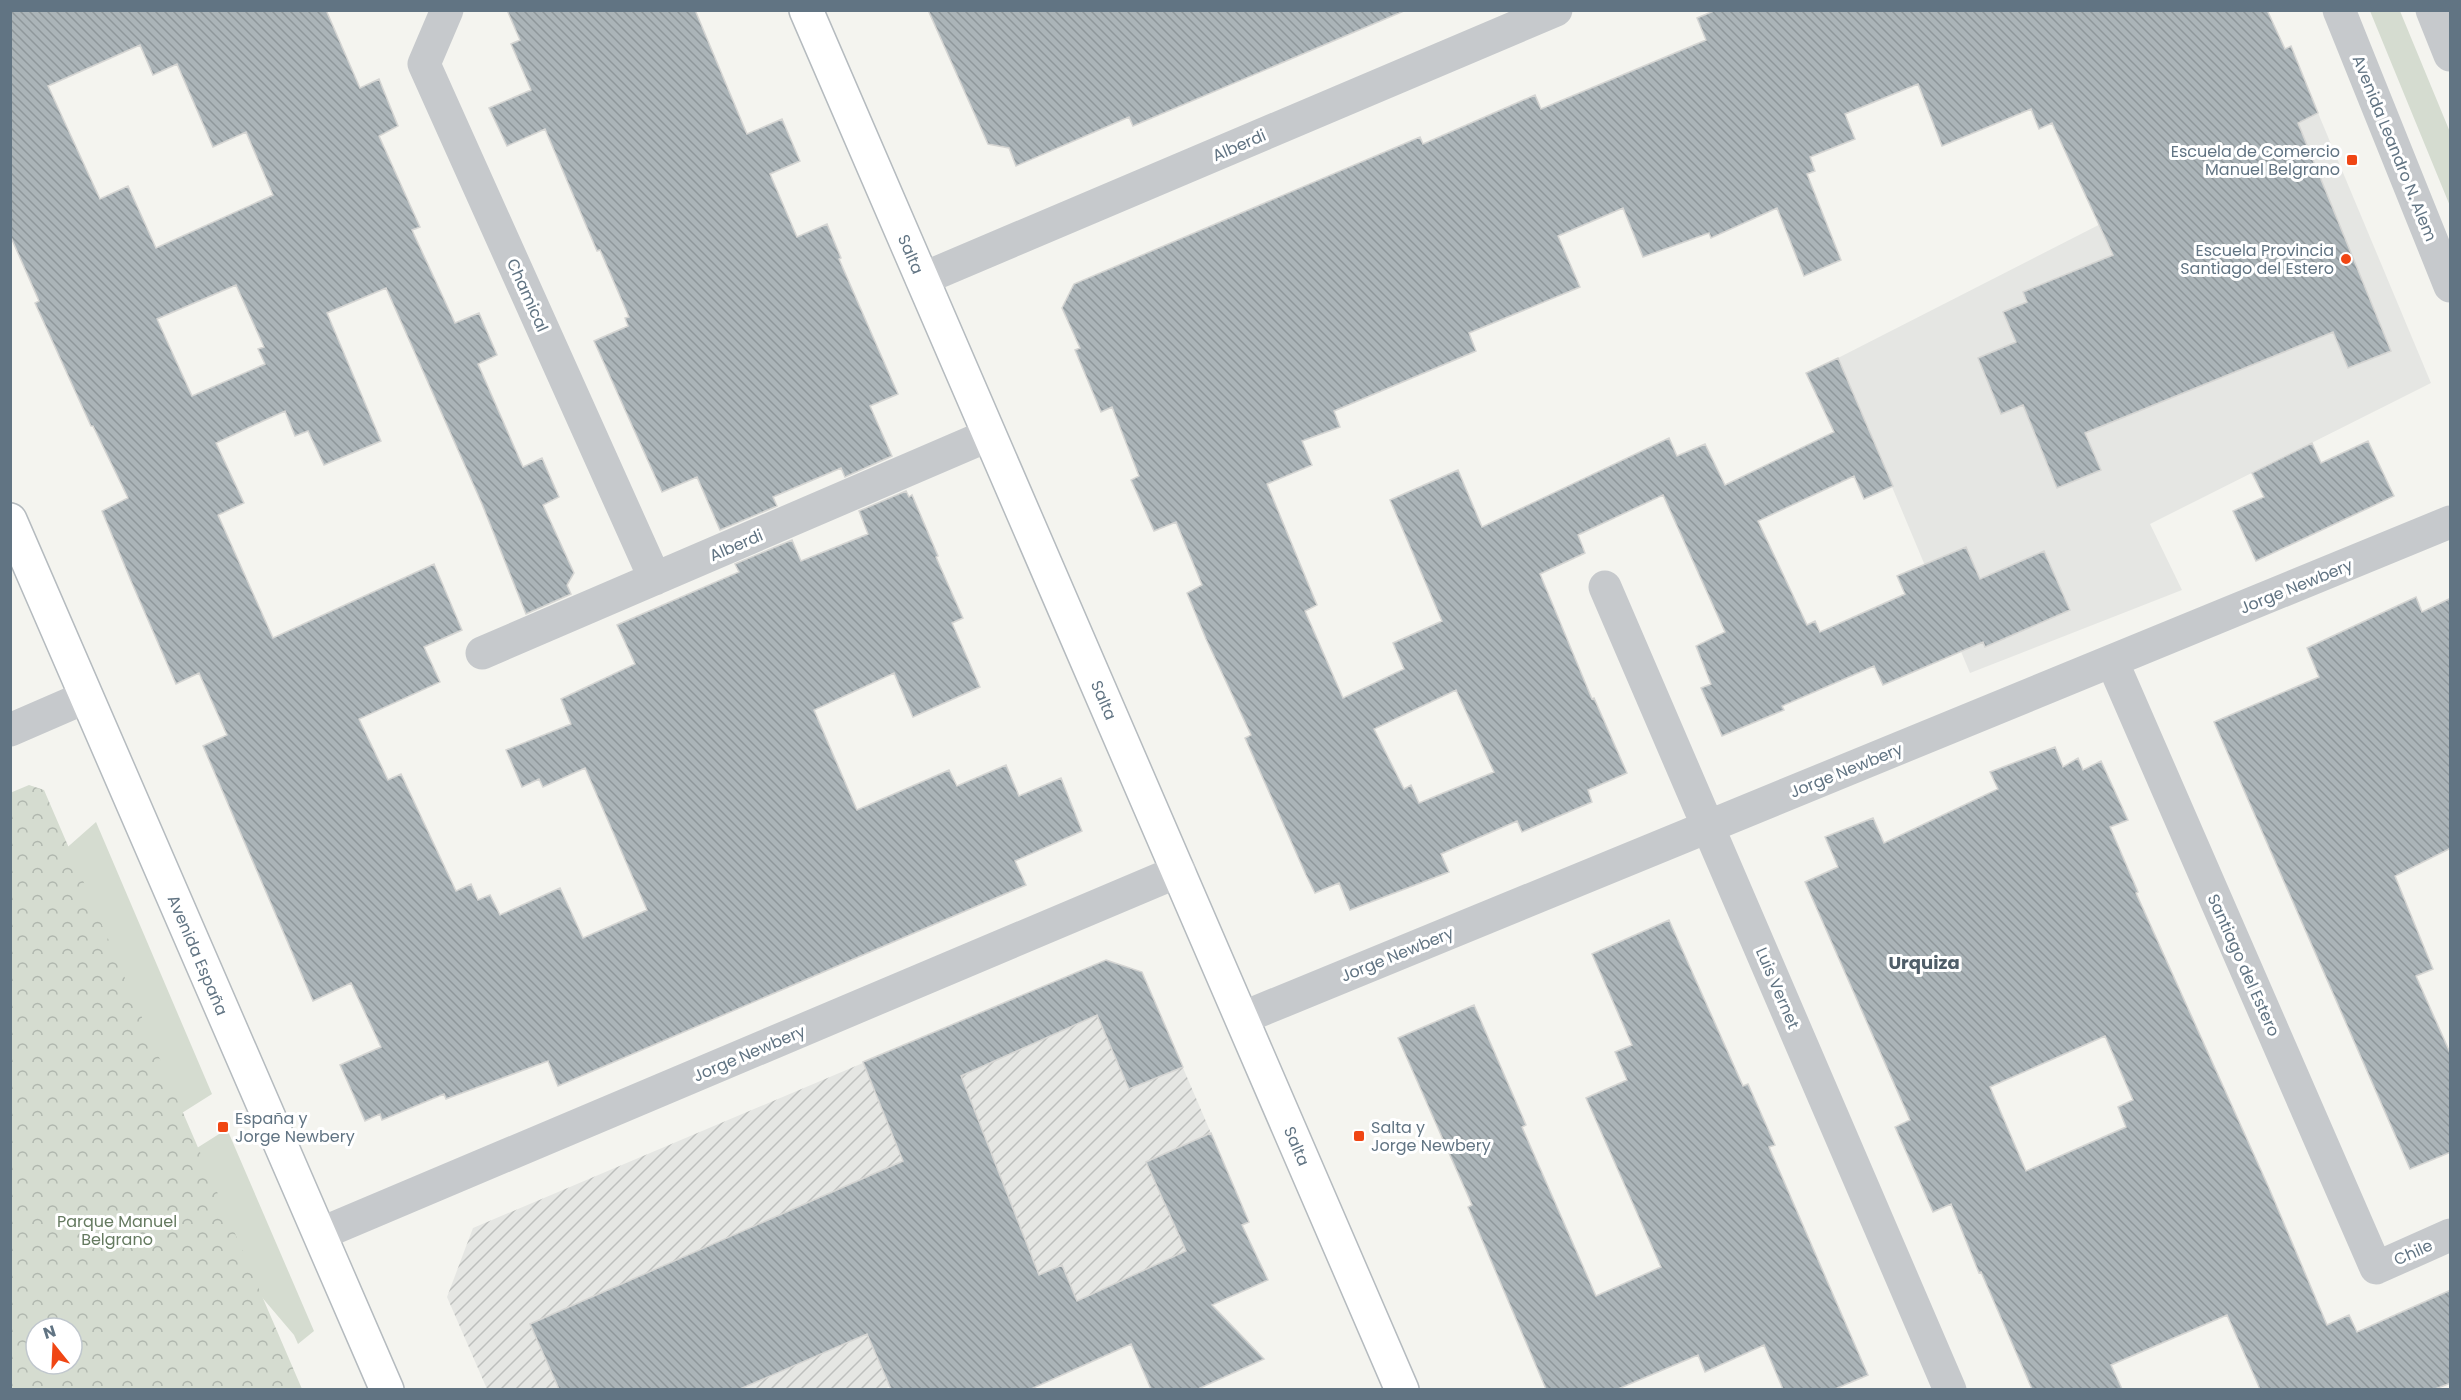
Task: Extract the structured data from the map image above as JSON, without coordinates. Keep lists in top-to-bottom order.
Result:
{
  "streets": {
    "main road": ["Salta", "Avenida España"],
    "street": [
      "Alberdi",
      "Avenida Leandro N. Alem",
      "Chamical",
      "Jorge Newbery",
      "Santiago del Estero",
      "Luis Vernet",
      "Chile"
    ]
  },
  "crossings": [
    ["Alberdi", "Salta"],
    ["Alberdi", "Chamical"],
    ["Salta", "Jorge Newbery"],
    ["Jorge Newbery", "Avenida España"],
    ["Jorge Newbery", "Santiago del Estero"],
    ["Jorge Newbery", "Luis Vernet"],
    ["Santiago del Estero", "Chile"]
  ],
  "districts": ["Urquiza"],
  "parks": ["Parque Manuel Belgrano"],
  "places": {
    "transit": ["Escuela de Comercio Manuel Belgrano", "España y Jorge Newbery", "Salta y Jorge Newbery"],
    "other": ["Escuela Provincia Santiago del Estero"]
  },
  "north": "top"
}
